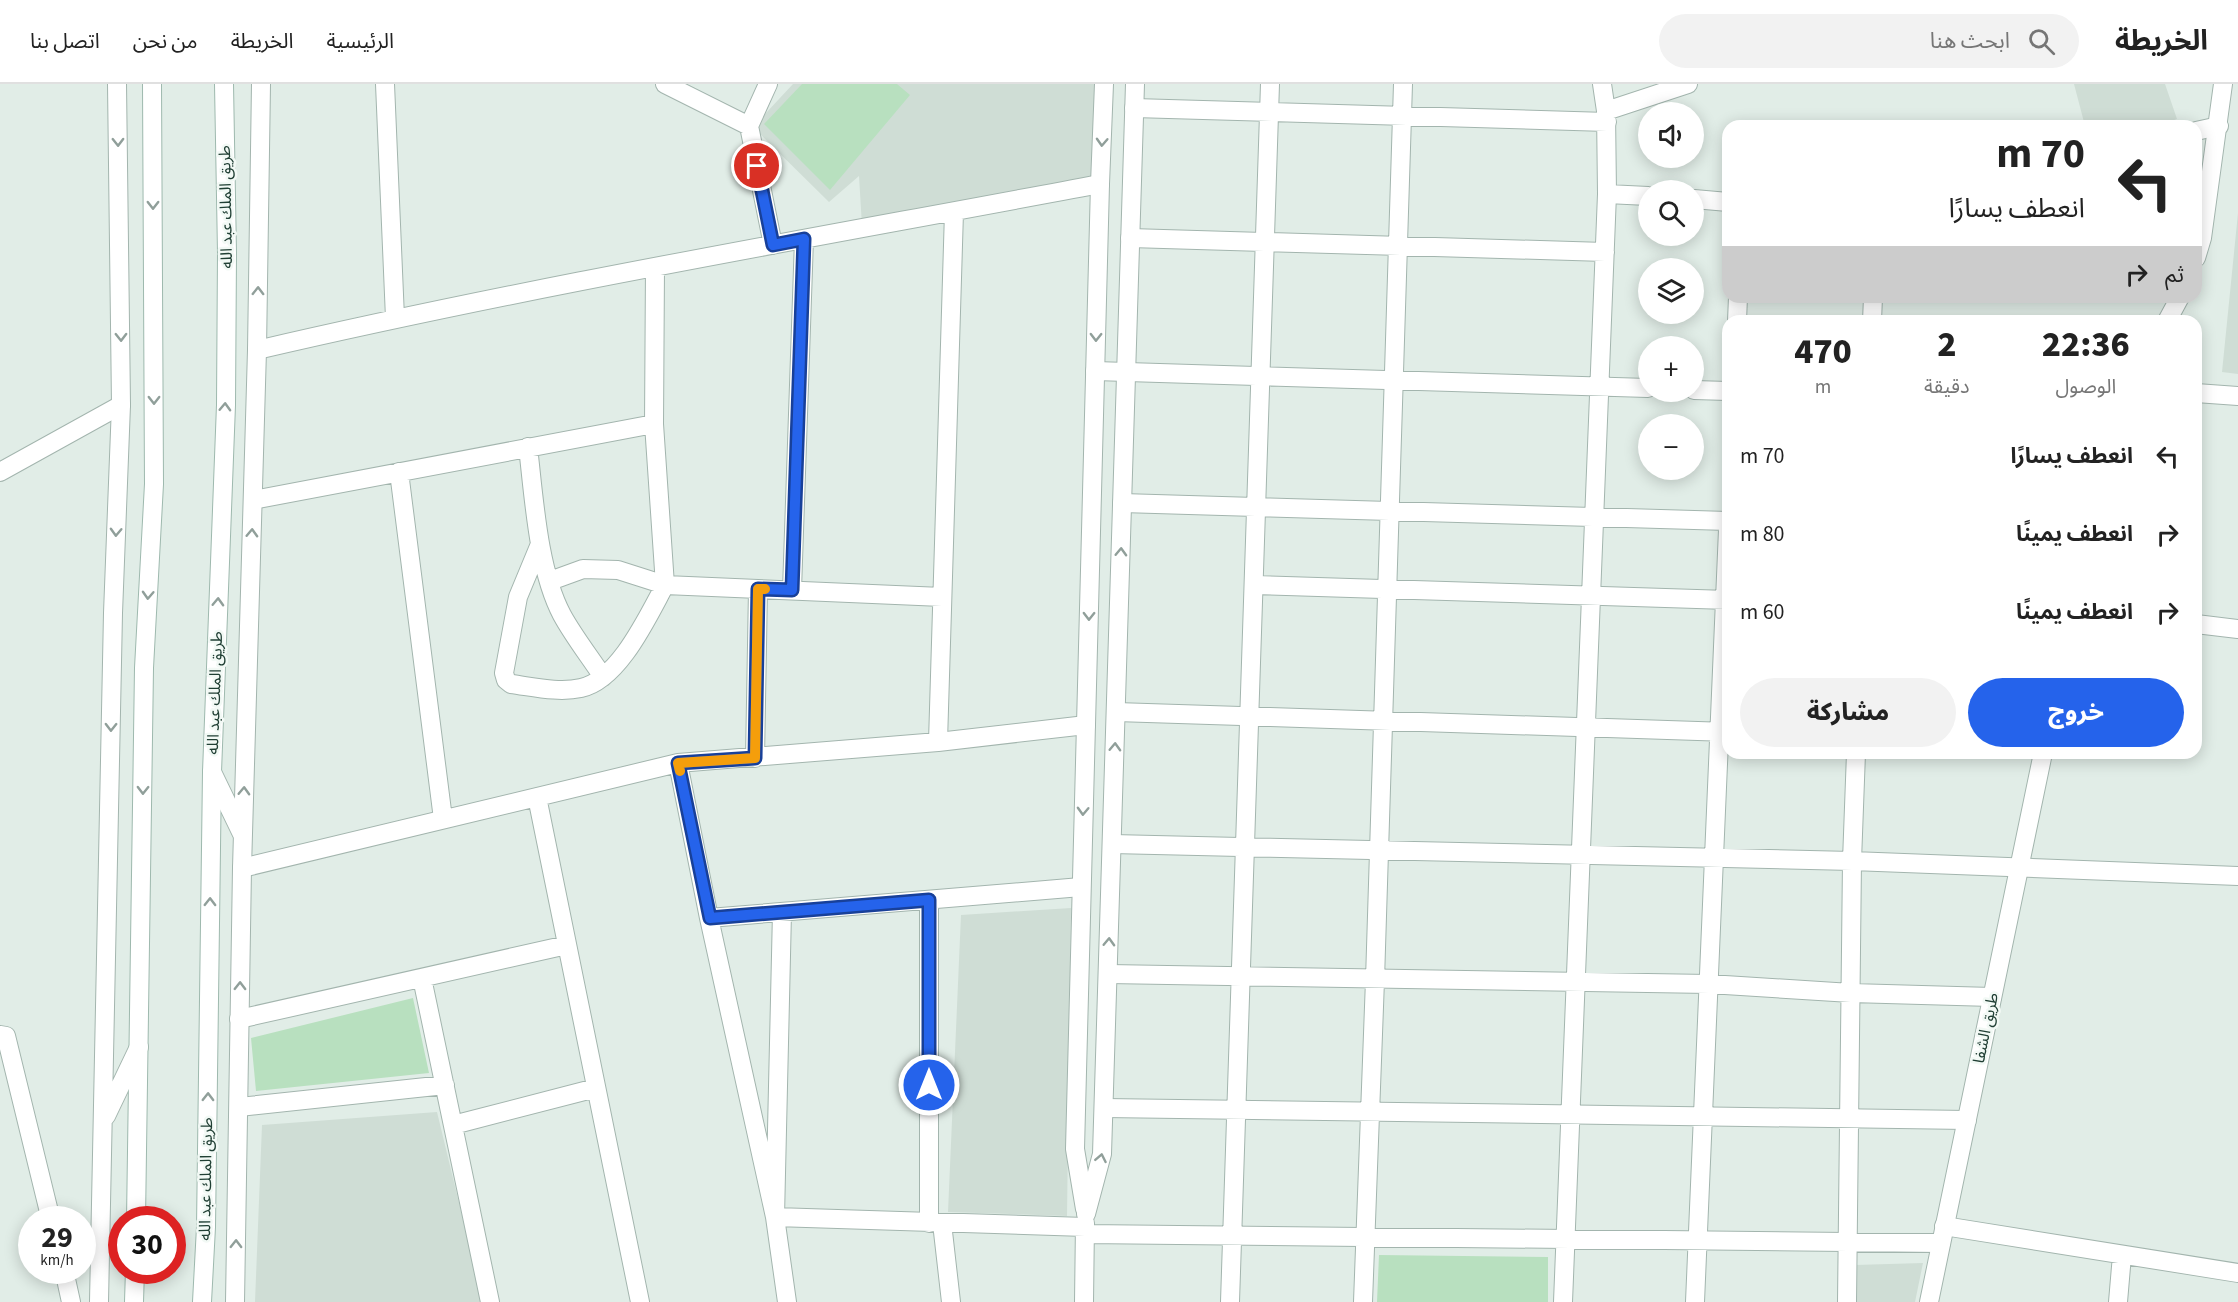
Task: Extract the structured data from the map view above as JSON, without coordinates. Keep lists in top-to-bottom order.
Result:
{
  "streets": {
    "street": ["طريق الملك عبد الله", "طريق الشفا"]
  },
  "page": {
    "header": "الخريطة",
    "search": "ابحث هنا",
    "nav": [
      "الرئيسية",
      "الخريطة",
      "من نحن",
      "اتصل بنا"
    ],
    "map_buttons": ["+", "−"],
    "turn": ["70 m", "انعطف يسارًا"],
    "then": "ثم",
    "eta": [
      "22:36",
      "الوصول",
      "2",
      "دقيقة",
      "470",
      "m"
    ],
    "list": [
      {
        "name": "انعطف يسارًا",
        "value": "70 m"
      },
      {
        "name": "انعطف يمينًا",
        "value": "80 m"
      },
      {
        "name": "انعطف يمينًا",
        "value": "60 m"
      }
    ],
    "buttons": ["خروج", "مشاركة"],
    "speed": "29 km/h",
    "limit": "30"
  }
}
